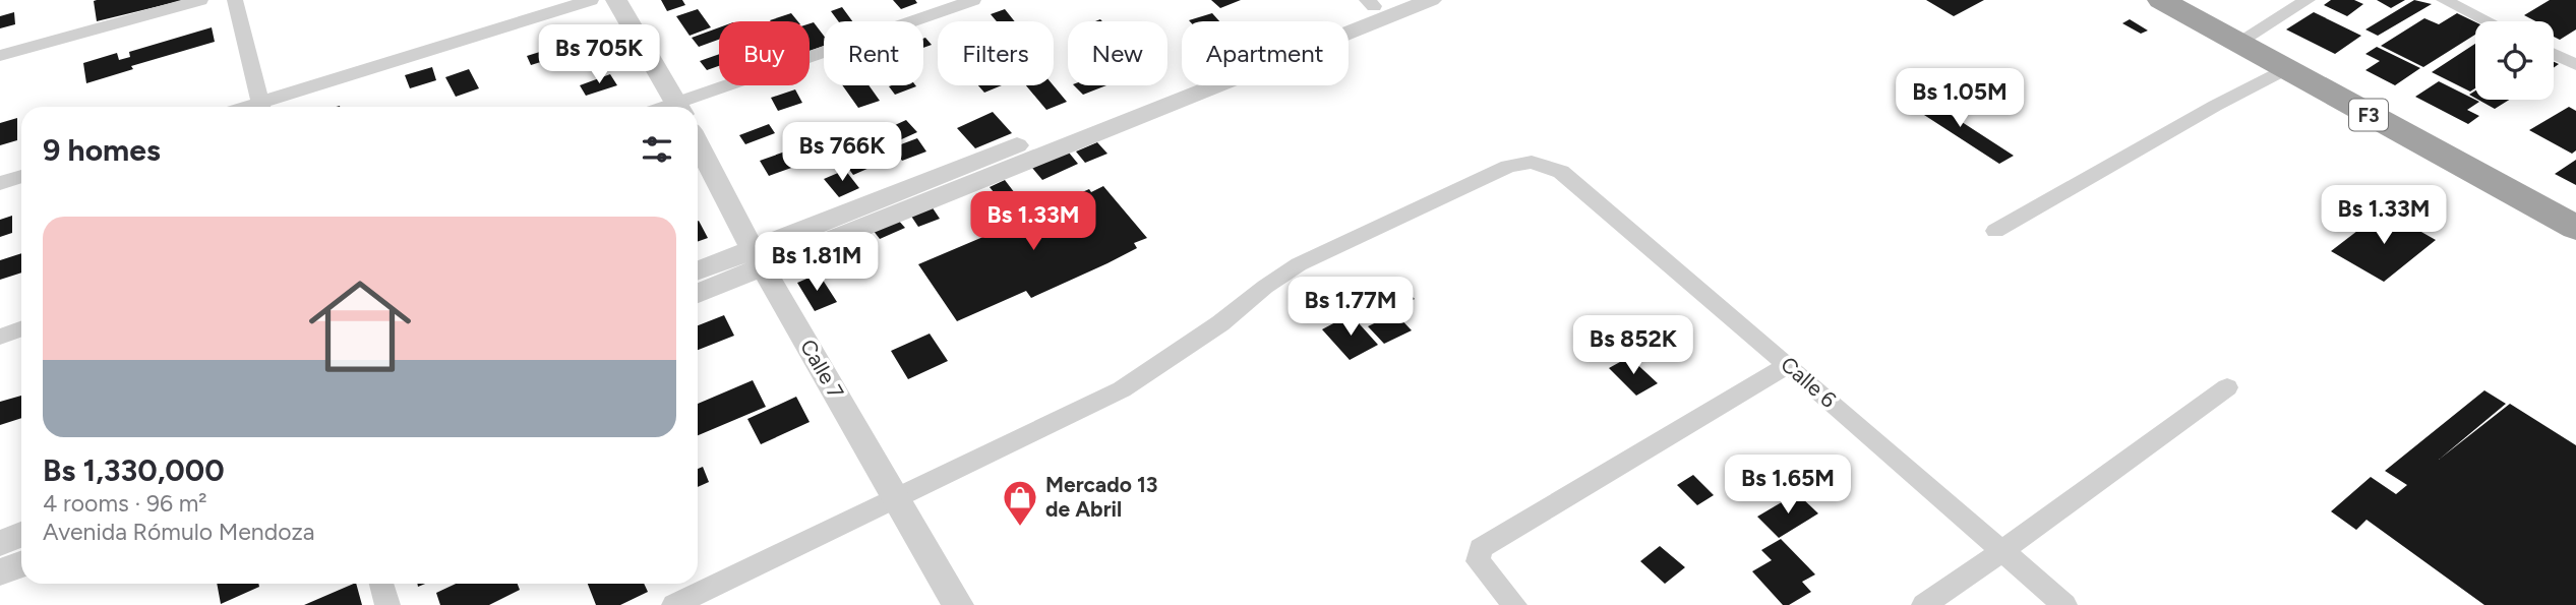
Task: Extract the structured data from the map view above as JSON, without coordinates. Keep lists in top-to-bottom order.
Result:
{
  "streets": {
    "highway": ["F3"],
    "street": ["Calle 7", "Calle 6"]
  },
  "crossings": [
    ["Calle 7", "Calle 6"]
  ],
  "places": {
    "shop": ["Mercado 13 de Abril"]
  },
  "page": {
    "chip": [
      "Buy",
      "Rent",
      "Filters",
      "New",
      "Apartment"
    ],
    "price": [
      "Bs 705K",
      "Bs 1.05M",
      "Bs 766K",
      "Bs 1.33M",
      "Bs 1.33M",
      "Bs 1.81M",
      "Bs 1.77M",
      "Bs 852K",
      "Bs 1.65M"
    ],
    "heading": "9 homes",
    "list": [
      {
        "name": "Bs 1,330,000",
        "note": "4 rooms · 96 m² · Avenida Rómulo Mendoza"
      }
    ]
  }
}
